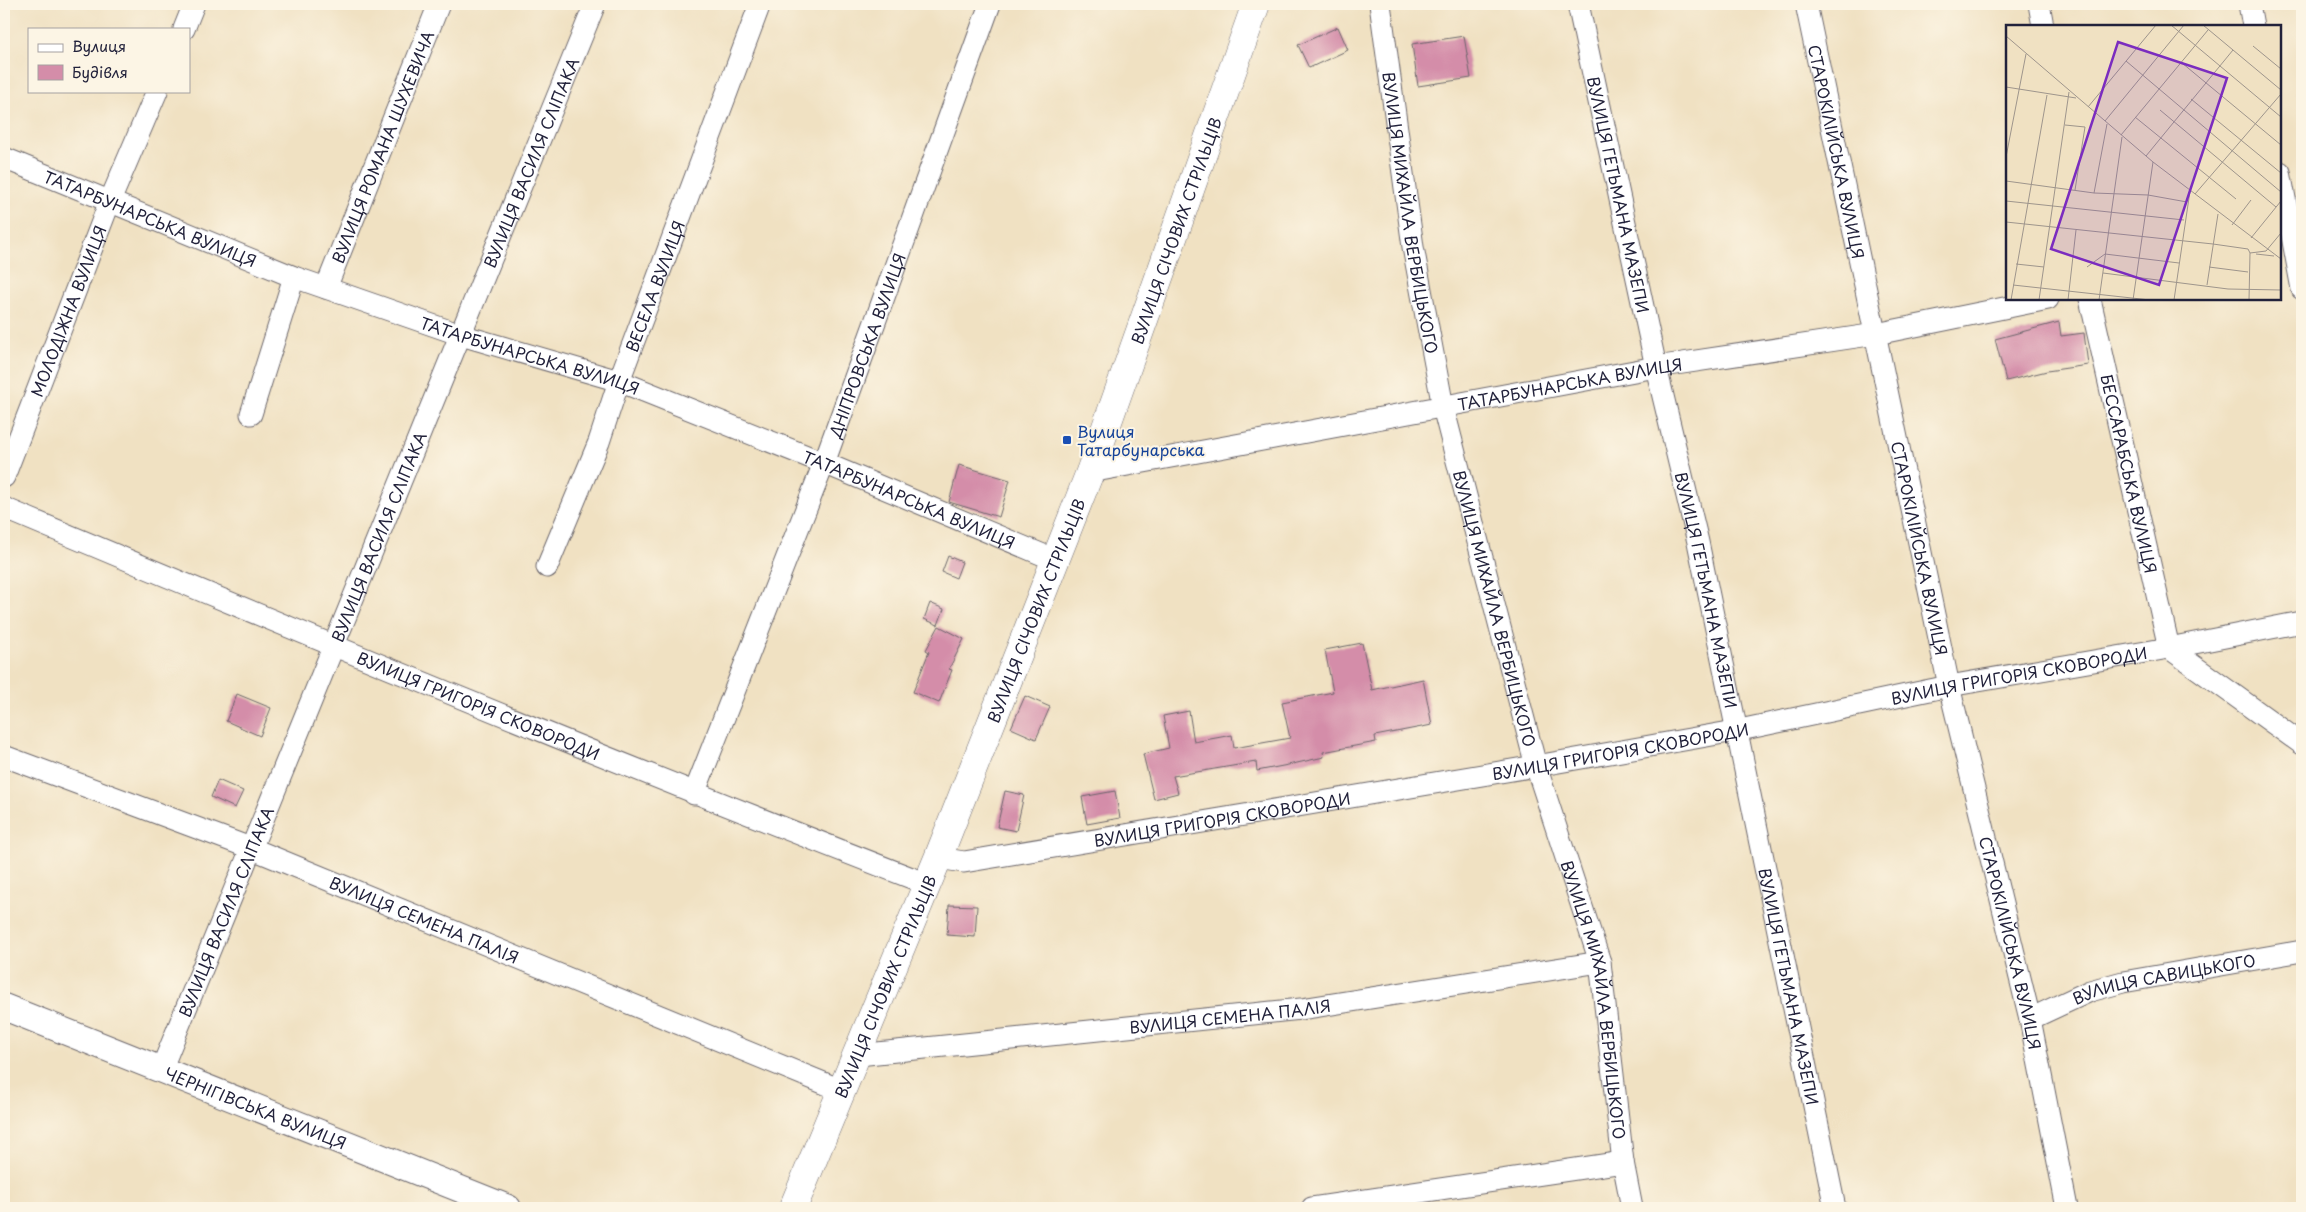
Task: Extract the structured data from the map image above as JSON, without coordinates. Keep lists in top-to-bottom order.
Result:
{
  "streets": {
    "main road": ["ВУЛИЦЯ СІЧОВИХ СТРІЛЬЦІВ"],
    "street": [
      "ВУЛИЦЯ РОМАНА ШУХЕВИЧА",
      "СТАРОКІЛІЙСЬКА ВУЛИЦЯ",
      "ВУЛИЦЯ ВАСИЛЯ СЛІПАКА",
      "ВУЛИЦЯ ГЕТЬМАНА МАЗЕПИ",
      "ВУЛИЦЯ МИХАЙЛА ВЕРБИЦЬКОГО",
      "ТАТАРБУНАРСЬКА ВУЛИЦЯ",
      "ВЕСЕЛА ВУЛИЦЯ",
      "МОЛОДІЖНА ВУЛИЦЯ",
      "ДНІПРОВСЬКА ВУЛИЦЯ",
      "БЕССАРАБСЬКА ВУЛИЦЯ",
      "ВУЛИЦЯ ГРИГОРІЯ СКОВОРОДИ",
      "ВУЛИЦЯ СЕМЕНА ПАЛІЯ",
      "ВУЛИЦЯ САВИЦЬКОГО",
      "ЧЕРНІГІВСЬКА ВУЛИЦЯ"
    ]
  },
  "crossings": [
    ["ВУЛИЦЯ РОМАНА ШУХЕВИЧА", "ТАТАРБУНАРСЬКА ВУЛИЦЯ"],
    ["СТАРОКІЛІЙСЬКА ВУЛИЦЯ", "ТАТАРБУНАРСЬКА ВУЛИЦЯ"],
    ["СТАРОКІЛІЙСЬКА ВУЛИЦЯ", "ВУЛИЦЯ ГРИГОРІЯ СКОВОРОДИ"],
    ["СТАРОКІЛІЙСЬКА ВУЛИЦЯ", "ВУЛИЦЯ САВИЦЬКОГО"],
    ["ВУЛИЦЯ ВАСИЛЯ СЛІПАКА", "ТАТАРБУНАРСЬКА ВУЛИЦЯ"],
    ["ВУЛИЦЯ ВАСИЛЯ СЛІПАКА", "ВУЛИЦЯ ГРИГОРІЯ СКОВОРОДИ"],
    ["ВУЛИЦЯ ВАСИЛЯ СЛІПАКА", "ВУЛИЦЯ СЕМЕНА ПАЛІЯ"],
    ["ВУЛИЦЯ ВАСИЛЯ СЛІПАКА", "ЧЕРНІГІВСЬКА ВУЛИЦЯ"],
    ["ВУЛИЦЯ ГЕТЬМАНА МАЗЕПИ", "ТАТАРБУНАРСЬКА ВУЛИЦЯ"],
    ["ВУЛИЦЯ ГЕТЬМАНА МАЗЕПИ", "ВУЛИЦЯ ГРИГОРІЯ СКОВОРОДИ"],
    ["ВУЛИЦЯ МИХАЙЛА ВЕРБИЦЬКОГО", "ТАТАРБУНАРСЬКА ВУЛИЦЯ"],
    ["ВУЛИЦЯ МИХАЙЛА ВЕРБИЦЬКОГО", "ВУЛИЦЯ ГРИГОРІЯ СКОВОРОДИ"],
    ["ВУЛИЦЯ МИХАЙЛА ВЕРБИЦЬКОГО", "ВУЛИЦЯ СЕМЕНА ПАЛІЯ"],
    ["ТАТАРБУНАРСЬКА ВУЛИЦЯ", "ВУЛИЦЯ СІЧОВИХ СТРІЛЬЦІВ"],
    ["ТАТАРБУНАРСЬКА ВУЛИЦЯ", "ВЕСЕЛА ВУЛИЦЯ"],
    ["ТАТАРБУНАРСЬКА ВУЛИЦЯ", "МОЛОДІЖНА ВУЛИЦЯ"],
    ["ТАТАРБУНАРСЬКА ВУЛИЦЯ", "ДНІПРОВСЬКА ВУЛИЦЯ"],
    ["ВУЛИЦЯ СІЧОВИХ СТРІЛЬЦІВ", "ВУЛИЦЯ ГРИГОРІЯ СКОВОРОДИ"],
    ["ВУЛИЦЯ СІЧОВИХ СТРІЛЬЦІВ", "ВУЛИЦЯ СЕМЕНА ПАЛІЯ"],
    ["ДНІПРОВСЬКА ВУЛИЦЯ", "ВУЛИЦЯ ГРИГОРІЯ СКОВОРОДИ"],
    ["БЕССАРАБСЬКА ВУЛИЦЯ", "ВУЛИЦЯ ГРИГОРІЯ СКОВОРОДИ"]
  ],
  "places": {
    "transit": ["Вулиця Татарбунарська"]
  },
  "legend": ["Вулиця", "Будівля"]
}
